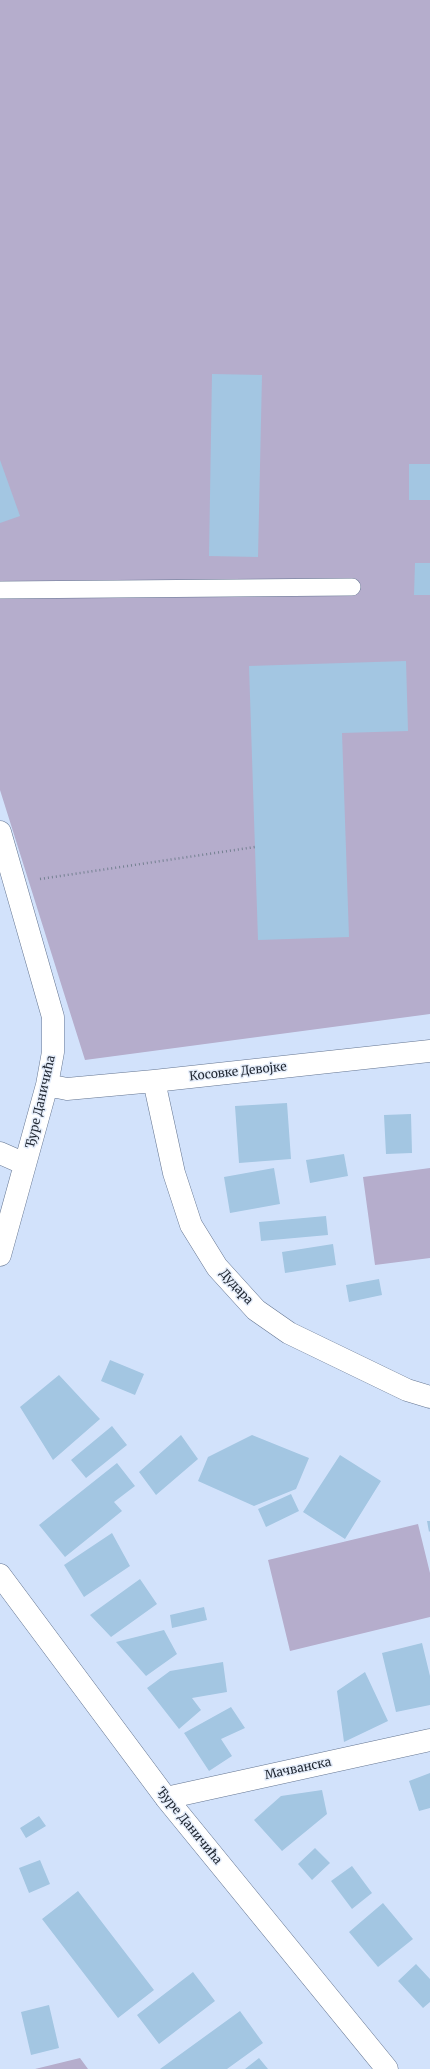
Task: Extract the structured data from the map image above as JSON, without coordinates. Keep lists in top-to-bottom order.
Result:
{
  "streets": {
    "street": [
      "Косовке Девојке",
      "Ђуре Даничића",
      "Дудара",
      "Мачванска"
    ]
  },
  "crossings": [
    ["Косовке Девојке", "Ђуре Даничића"],
    ["Косовке Девојке", "Дудара"],
    ["Ђуре Даничића", "Мачванска"]
  ]
}
